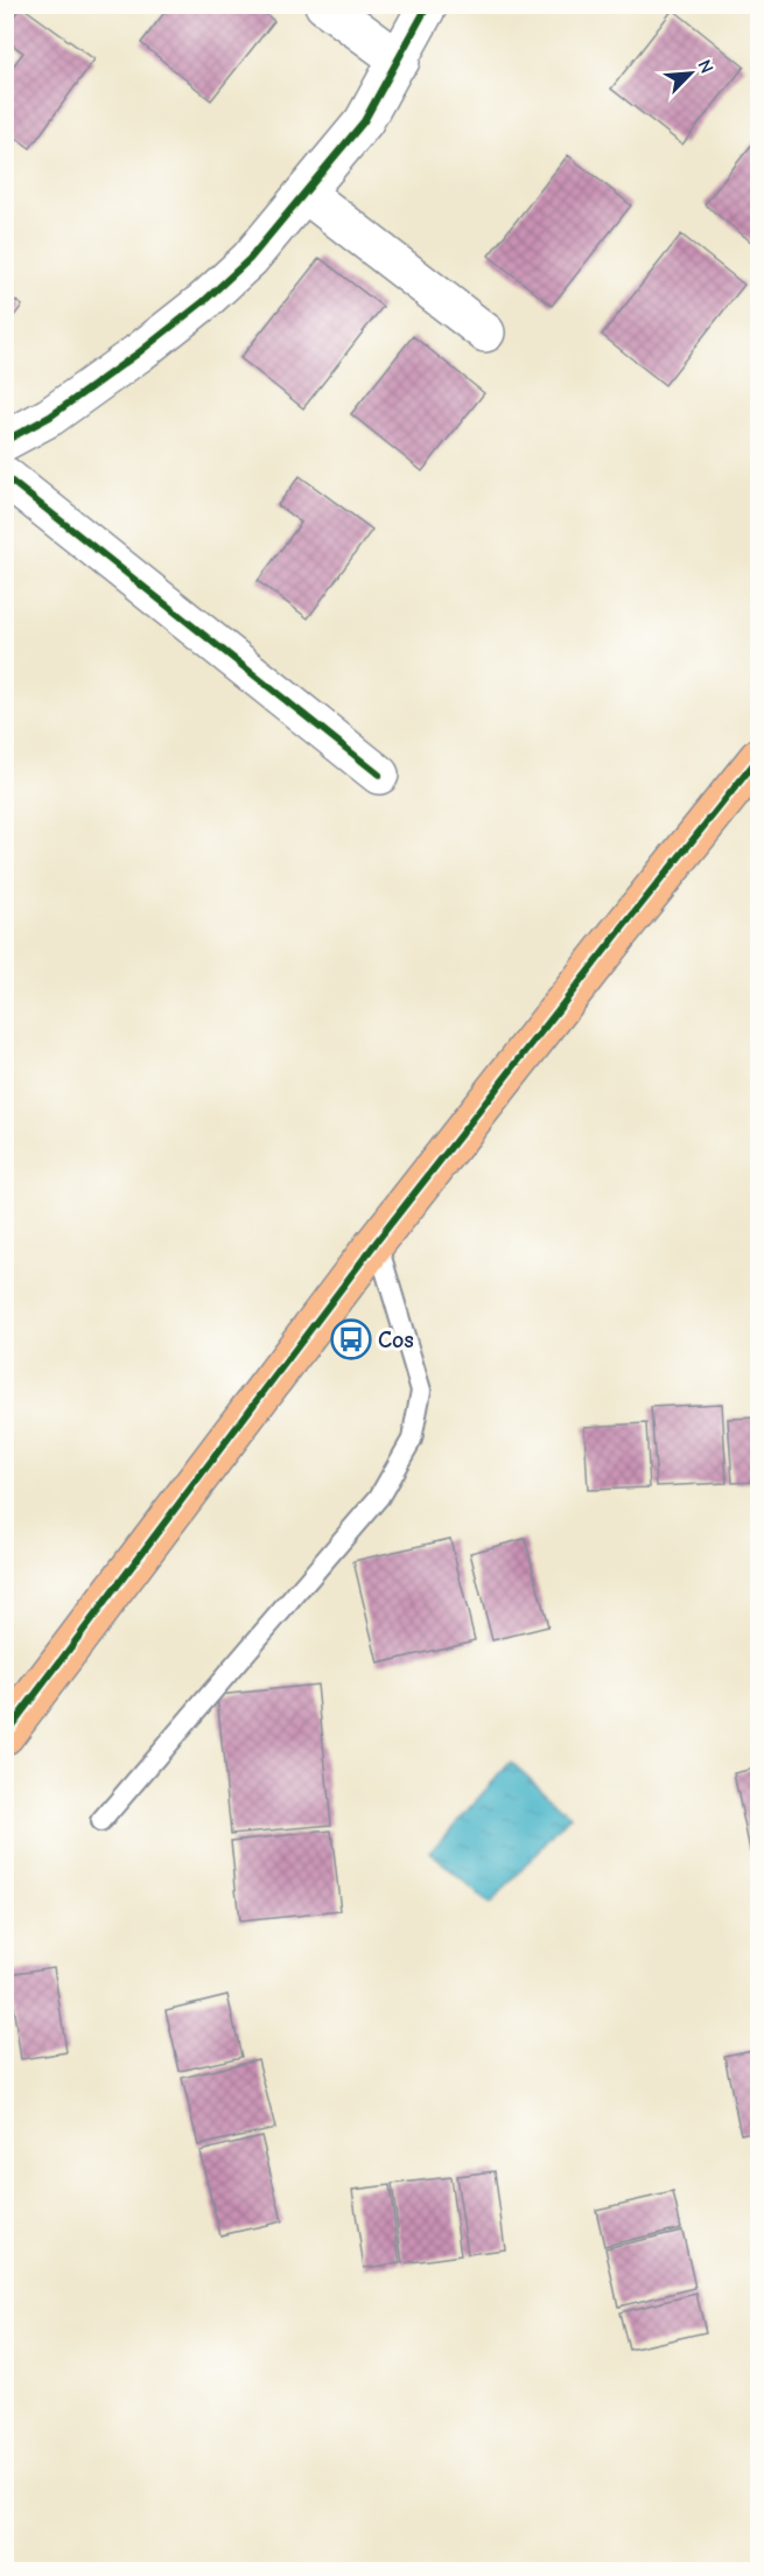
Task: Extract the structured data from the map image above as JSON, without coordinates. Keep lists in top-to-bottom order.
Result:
{
  "places": {
    "bus stop": ["Cos"]
  },
  "north": "top right"
}
